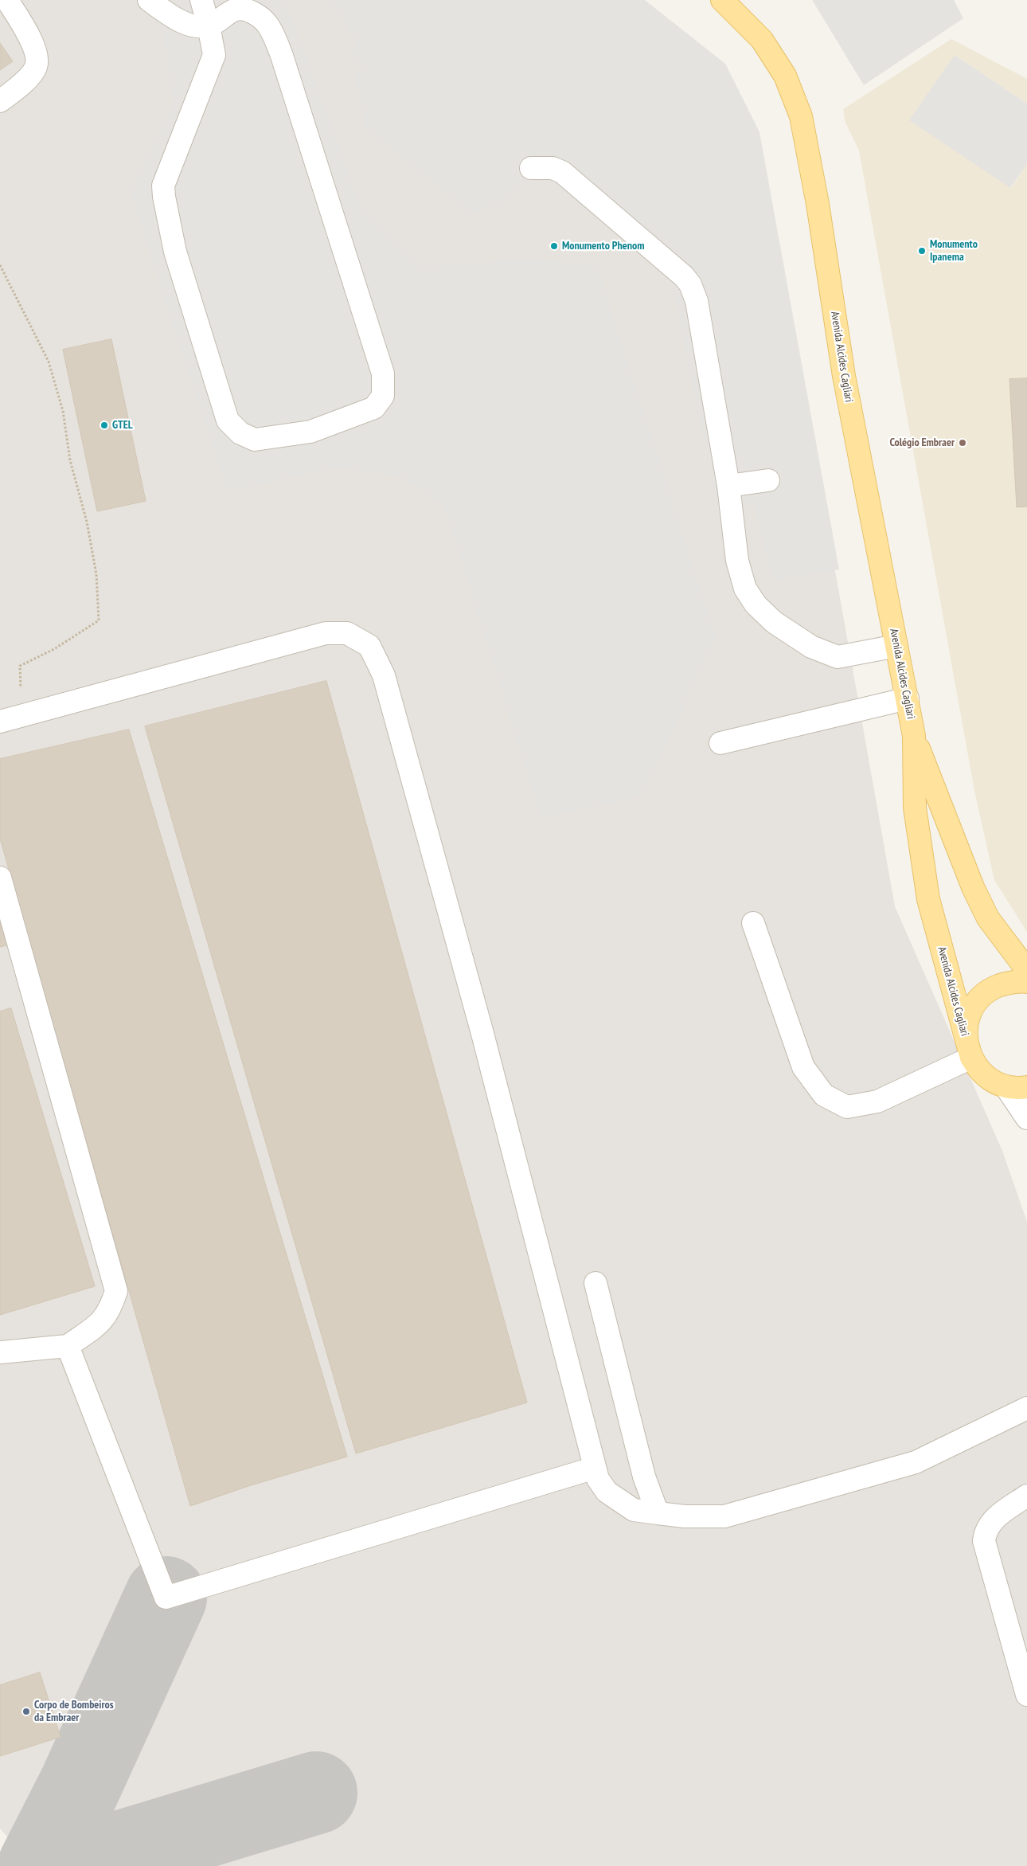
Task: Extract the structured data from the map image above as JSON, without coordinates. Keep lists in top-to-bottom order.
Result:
{
  "streets": {
    "main road": ["Avenida Alcides Cagliari"]
  },
  "places": [
    "Monumento Phenom",
    "Monumento Ipanema",
    "GTEL",
    "Colégio Embraer",
    "Corpo de Bombeiros da Embraer"
  ]
}
